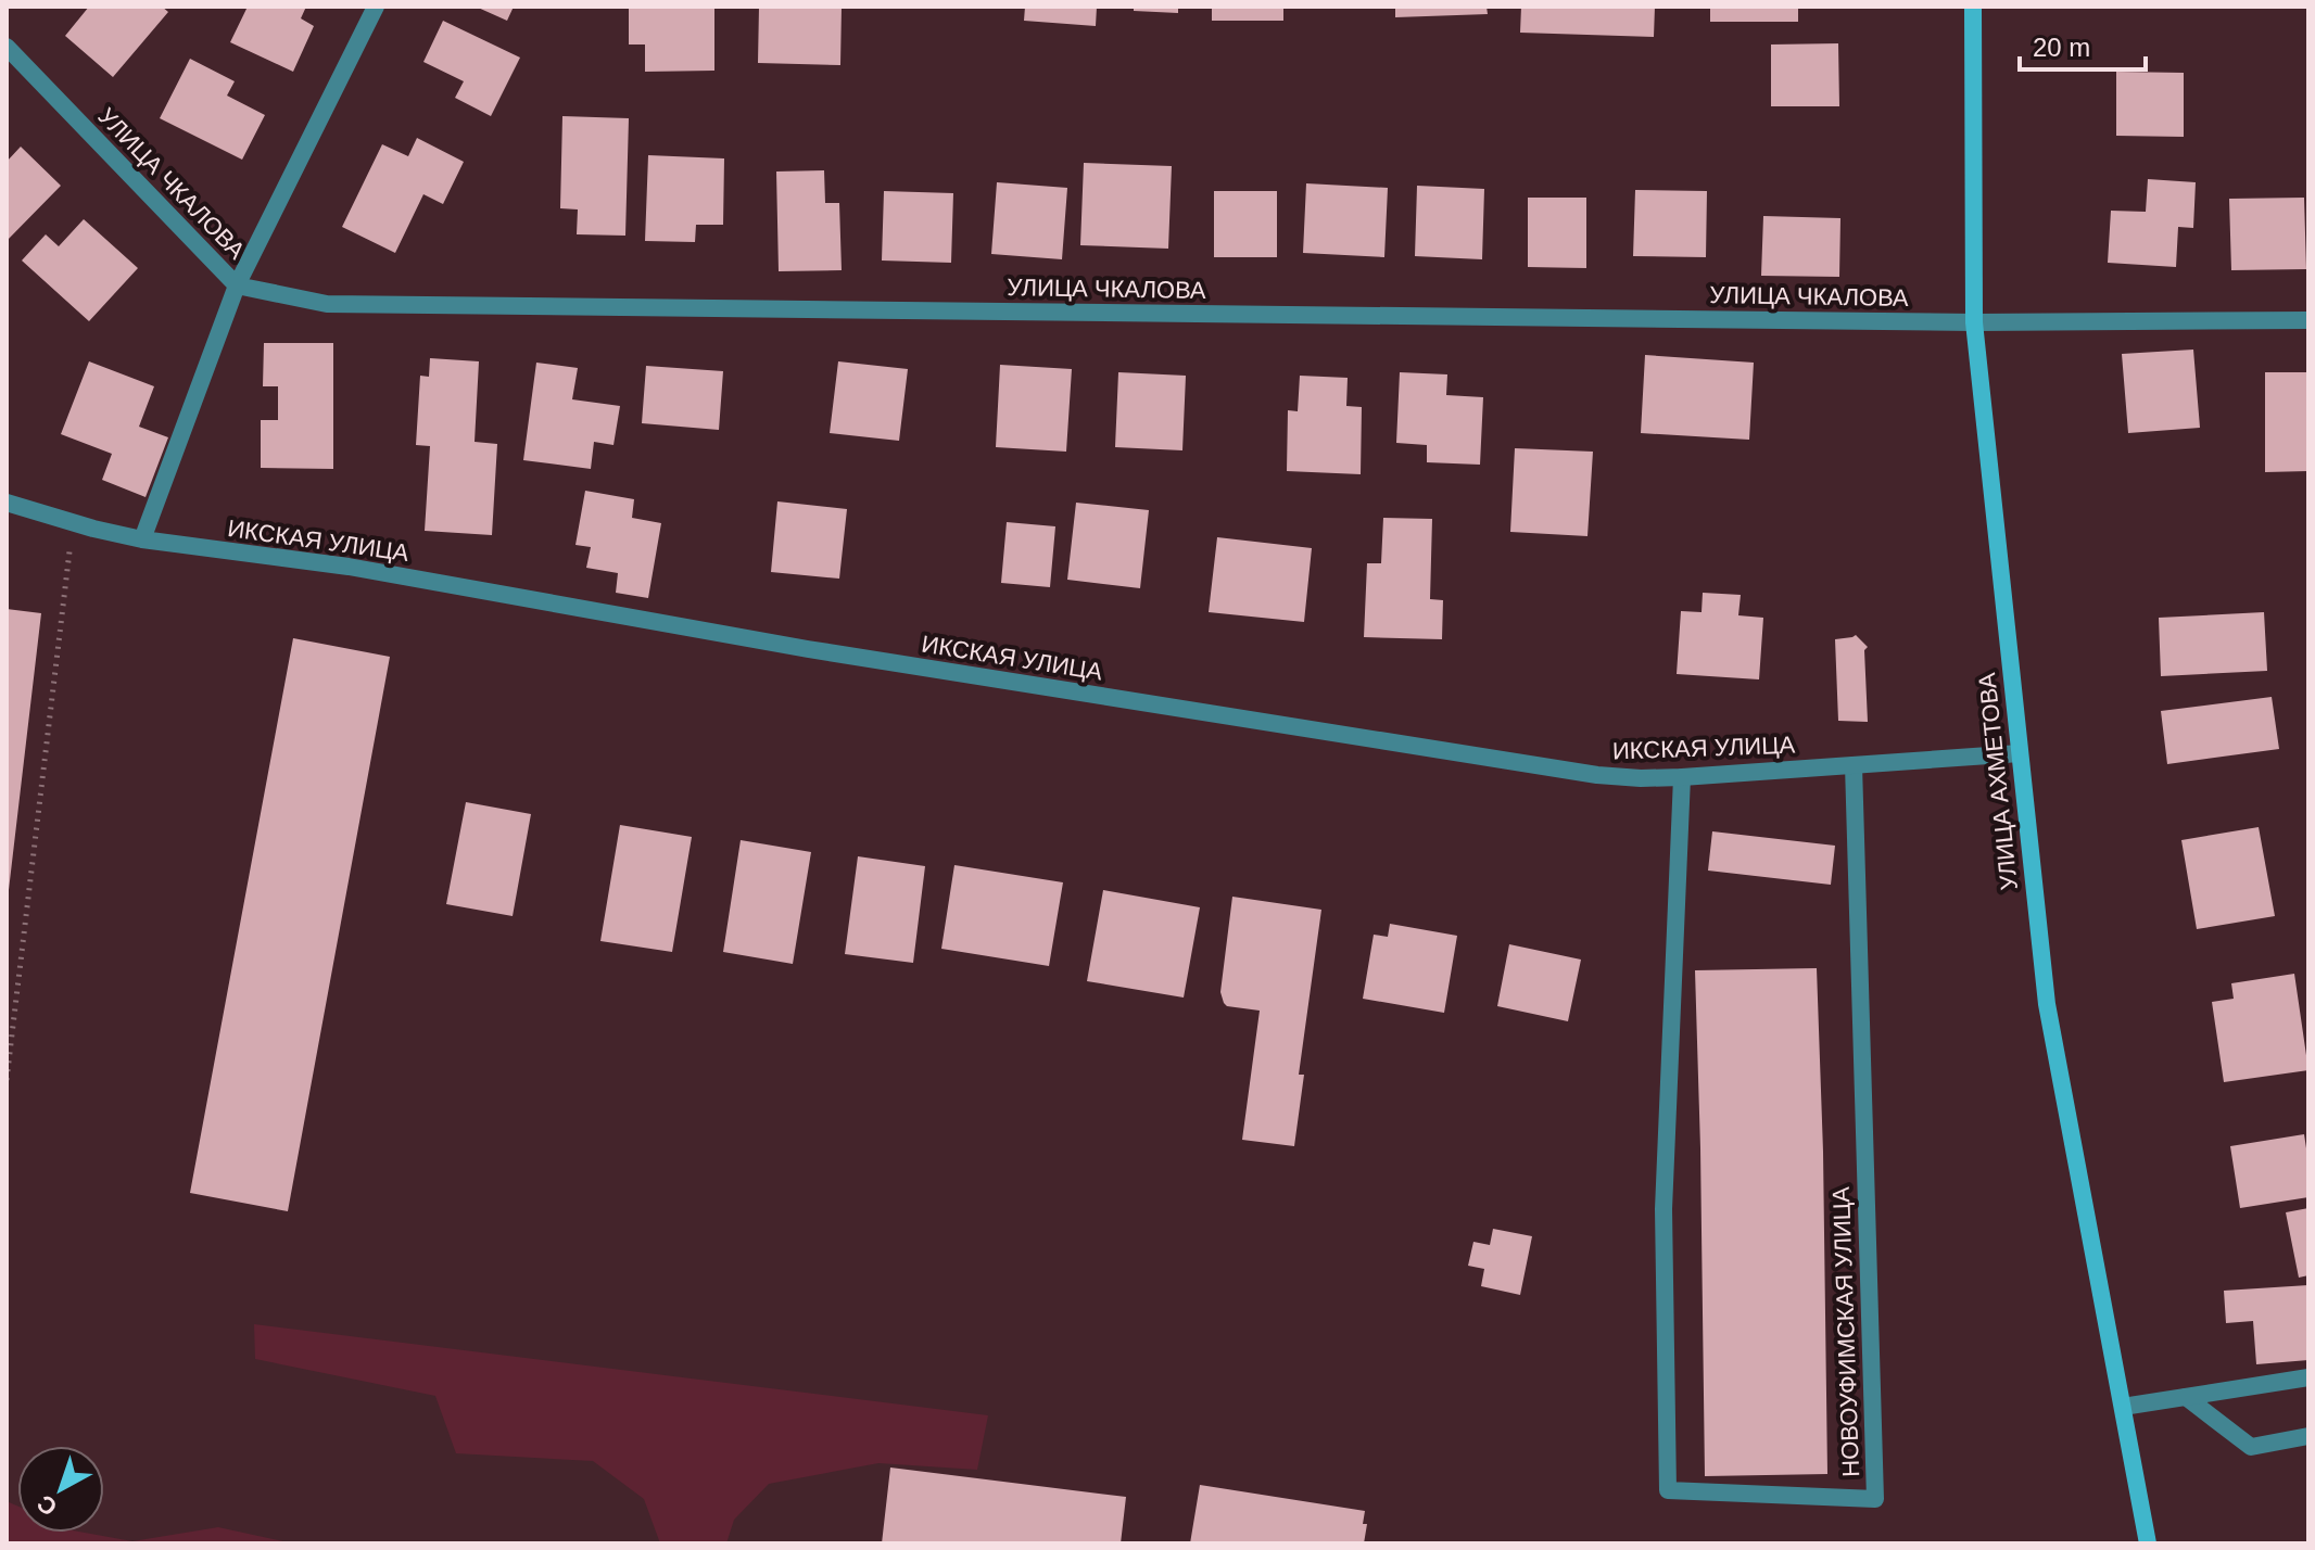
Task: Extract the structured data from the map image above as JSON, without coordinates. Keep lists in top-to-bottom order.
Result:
{
  "streets": {
    "main road": ["УЛИЦА АХМЕТОВА"],
    "street": ["УЛИЦА ЧКАЛОВА", "ИКСКАЯ УЛИЦА", "НОВОУФИМСКАЯ УЛИЦА"]
  },
  "crossings": [
    ["УЛИЦА ЧКАЛОВА", "УЛИЦА АХМЕТОВА"],
    ["ИКСКАЯ УЛИЦА", "УЛИЦА АХМЕТОВА"],
    ["ИКСКАЯ УЛИЦА", "НОВОУФИМСКАЯ УЛИЦА"]
  ],
  "scale_bar": "20 m",
  "north": "bottom left"
}
